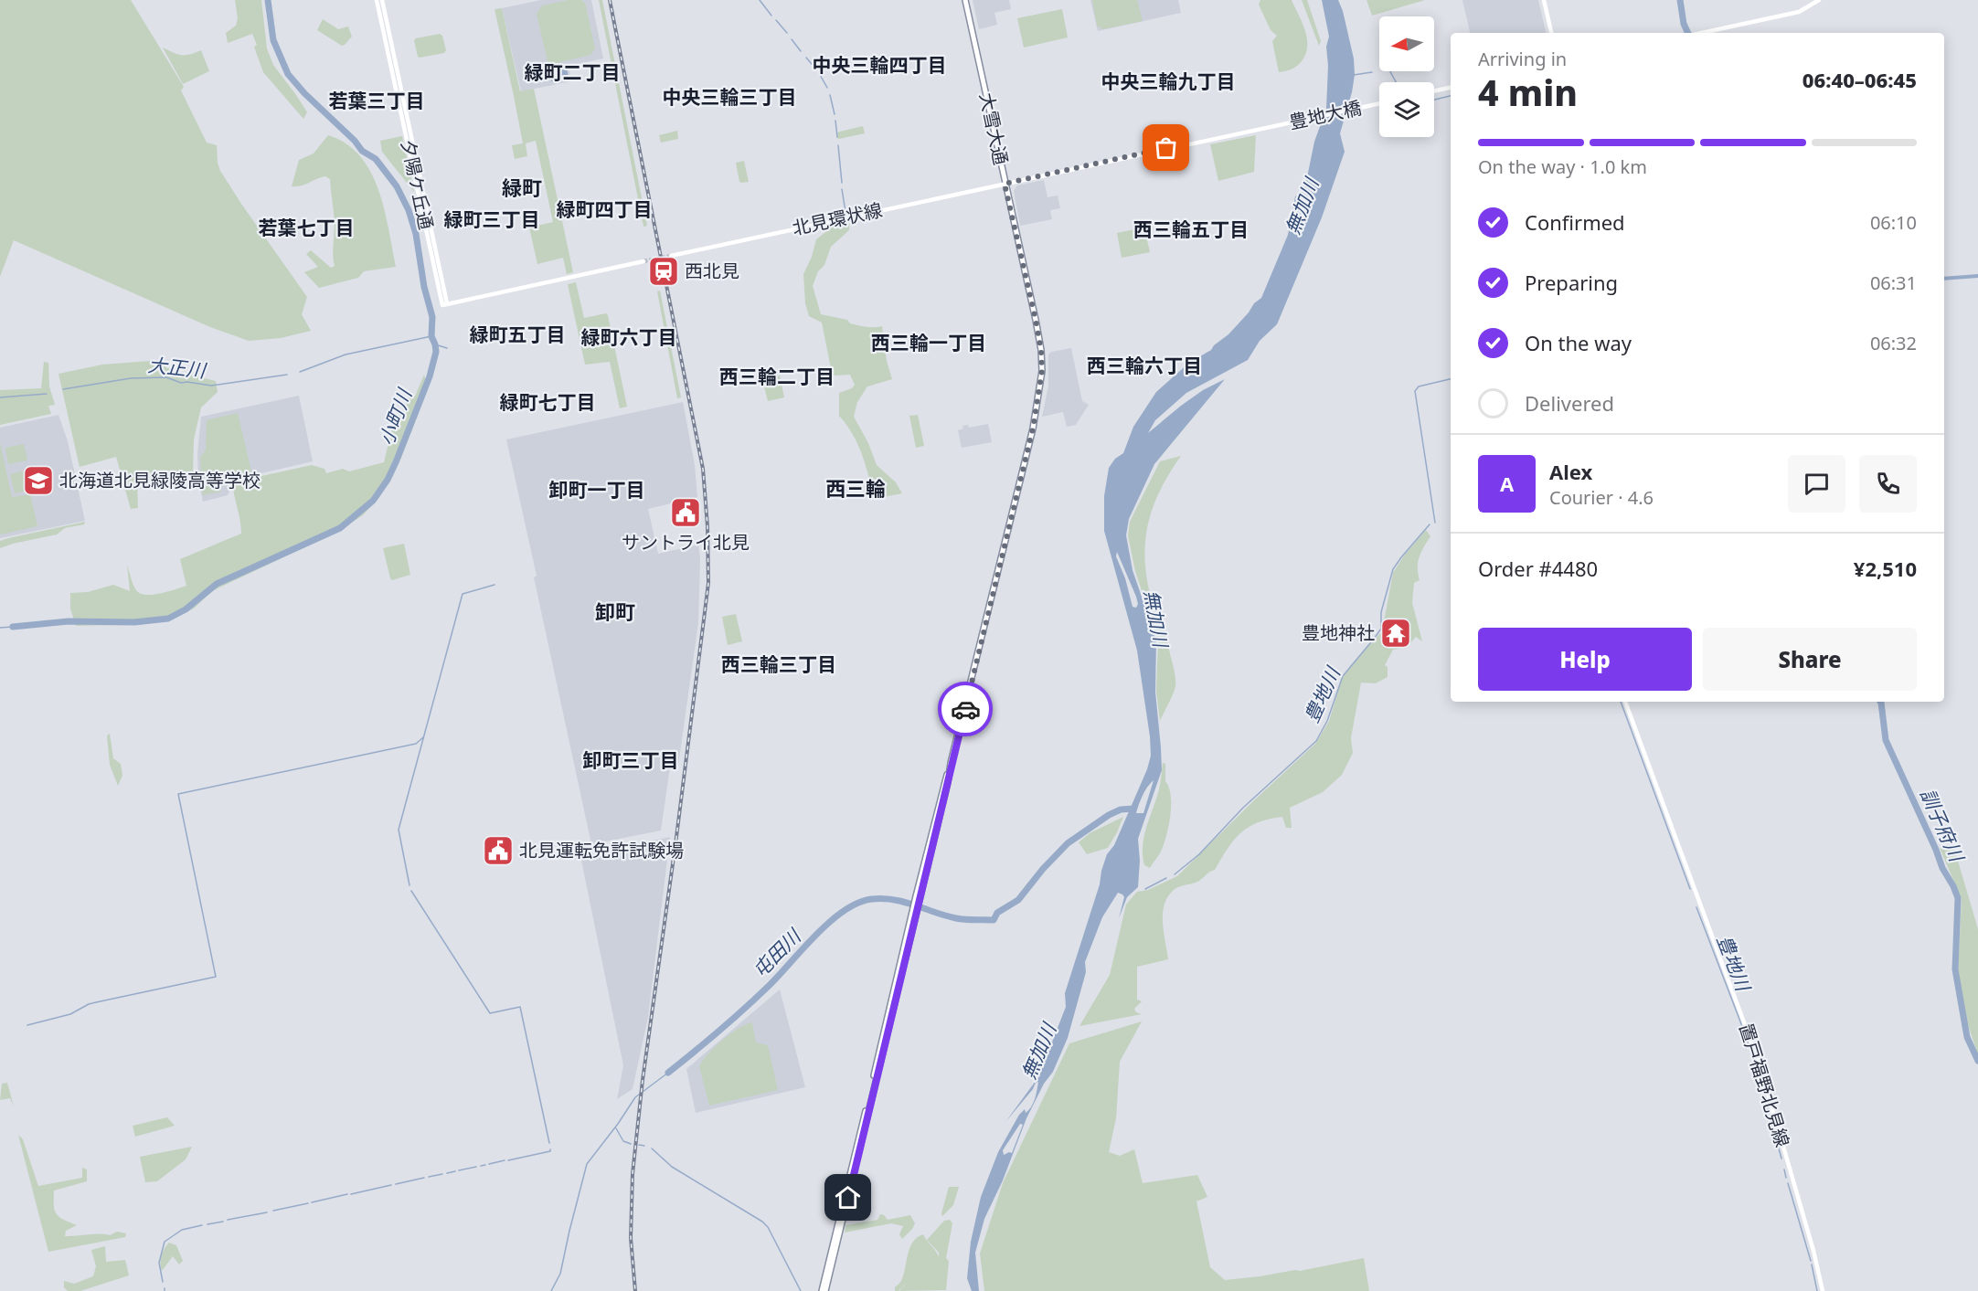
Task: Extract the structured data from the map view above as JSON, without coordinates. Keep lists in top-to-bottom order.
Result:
{
  "streets": {
    "highway": ["大雪大通"],
    "main road": [
      "豊地大橋",
      "夕陽ケ丘通",
      "北見環状線",
      "置戸福野北見線"
    ]
  },
  "crossings": [
    ["豊地大橋", "北見環状線"],
    ["大雪大通", "北見環状線"]
  ],
  "districts": [
    "中央三輪四丁目",
    "緑町二丁目",
    "中央三輪九丁目",
    "中央三輪三丁目",
    "若葉三丁目",
    "緑町",
    "緑町四丁目",
    "緑町三丁目",
    "若葉七丁目",
    "西三輪五丁目",
    "緑町五丁目",
    "緑町六丁目",
    "西三輪一丁目",
    "西三輪六丁目",
    "西三輪二丁目",
    "緑町七丁目",
    "西三輪",
    "卸町一丁目",
    "卸町",
    "西三輪三丁目",
    "卸町三丁目"
  ],
  "water": [
    "無加川",
    "大正川",
    "小町川",
    "豊地川",
    "訓子府川",
    "屯田川"
  ],
  "places": {
    "station": ["西北見"],
    "school or university": ["北海道北見緑陵高等学校"],
    "public building": ["サントライ北見", "北見運転免許試験場"],
    "temple": ["豊地神社"]
  },
  "north": "left",
  "page": {
    "heading": ["4 min", "Arriving in", "06:40–06:45"],
    "panel": [
      "Alex",
      "Courier · 4.6",
      "Order #4480",
      "¥2,510"
    ],
    "bar": "On the way · 1.0 km",
    "list": [
      ["Confirmed", "06:10"],
      ["Preparing", "06:31"],
      ["On the way", "06:32"],
      "Delivered"
    ],
    "round": "A",
    "buttons": ["Help", "Share"]
  }
}
